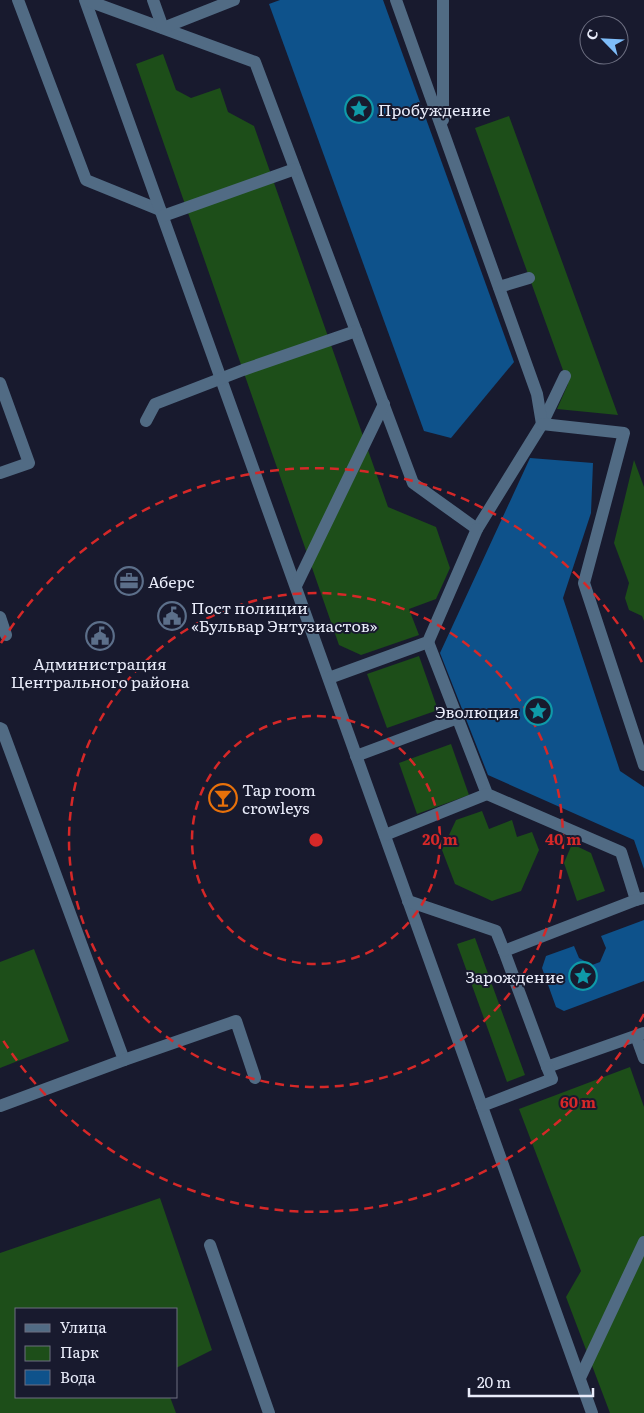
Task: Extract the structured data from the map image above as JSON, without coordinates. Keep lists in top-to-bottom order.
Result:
{
  "places": {
    "place": ["Пробуждение", "Эволюция", "Зарождение"],
    "office": ["Аберс"],
    "public building": ["Пост полиции «Бульвар Энтузиастов»", "Администрация Центрального района"],
    "bar": ["Tap room сrowleys"]
  },
  "legend": ["Улица", "Парк", "Вода"],
  "scale_bar": "20 m",
  "north": "top left",
  "rings": ["20 m", "40 m", "60 m"]
}
